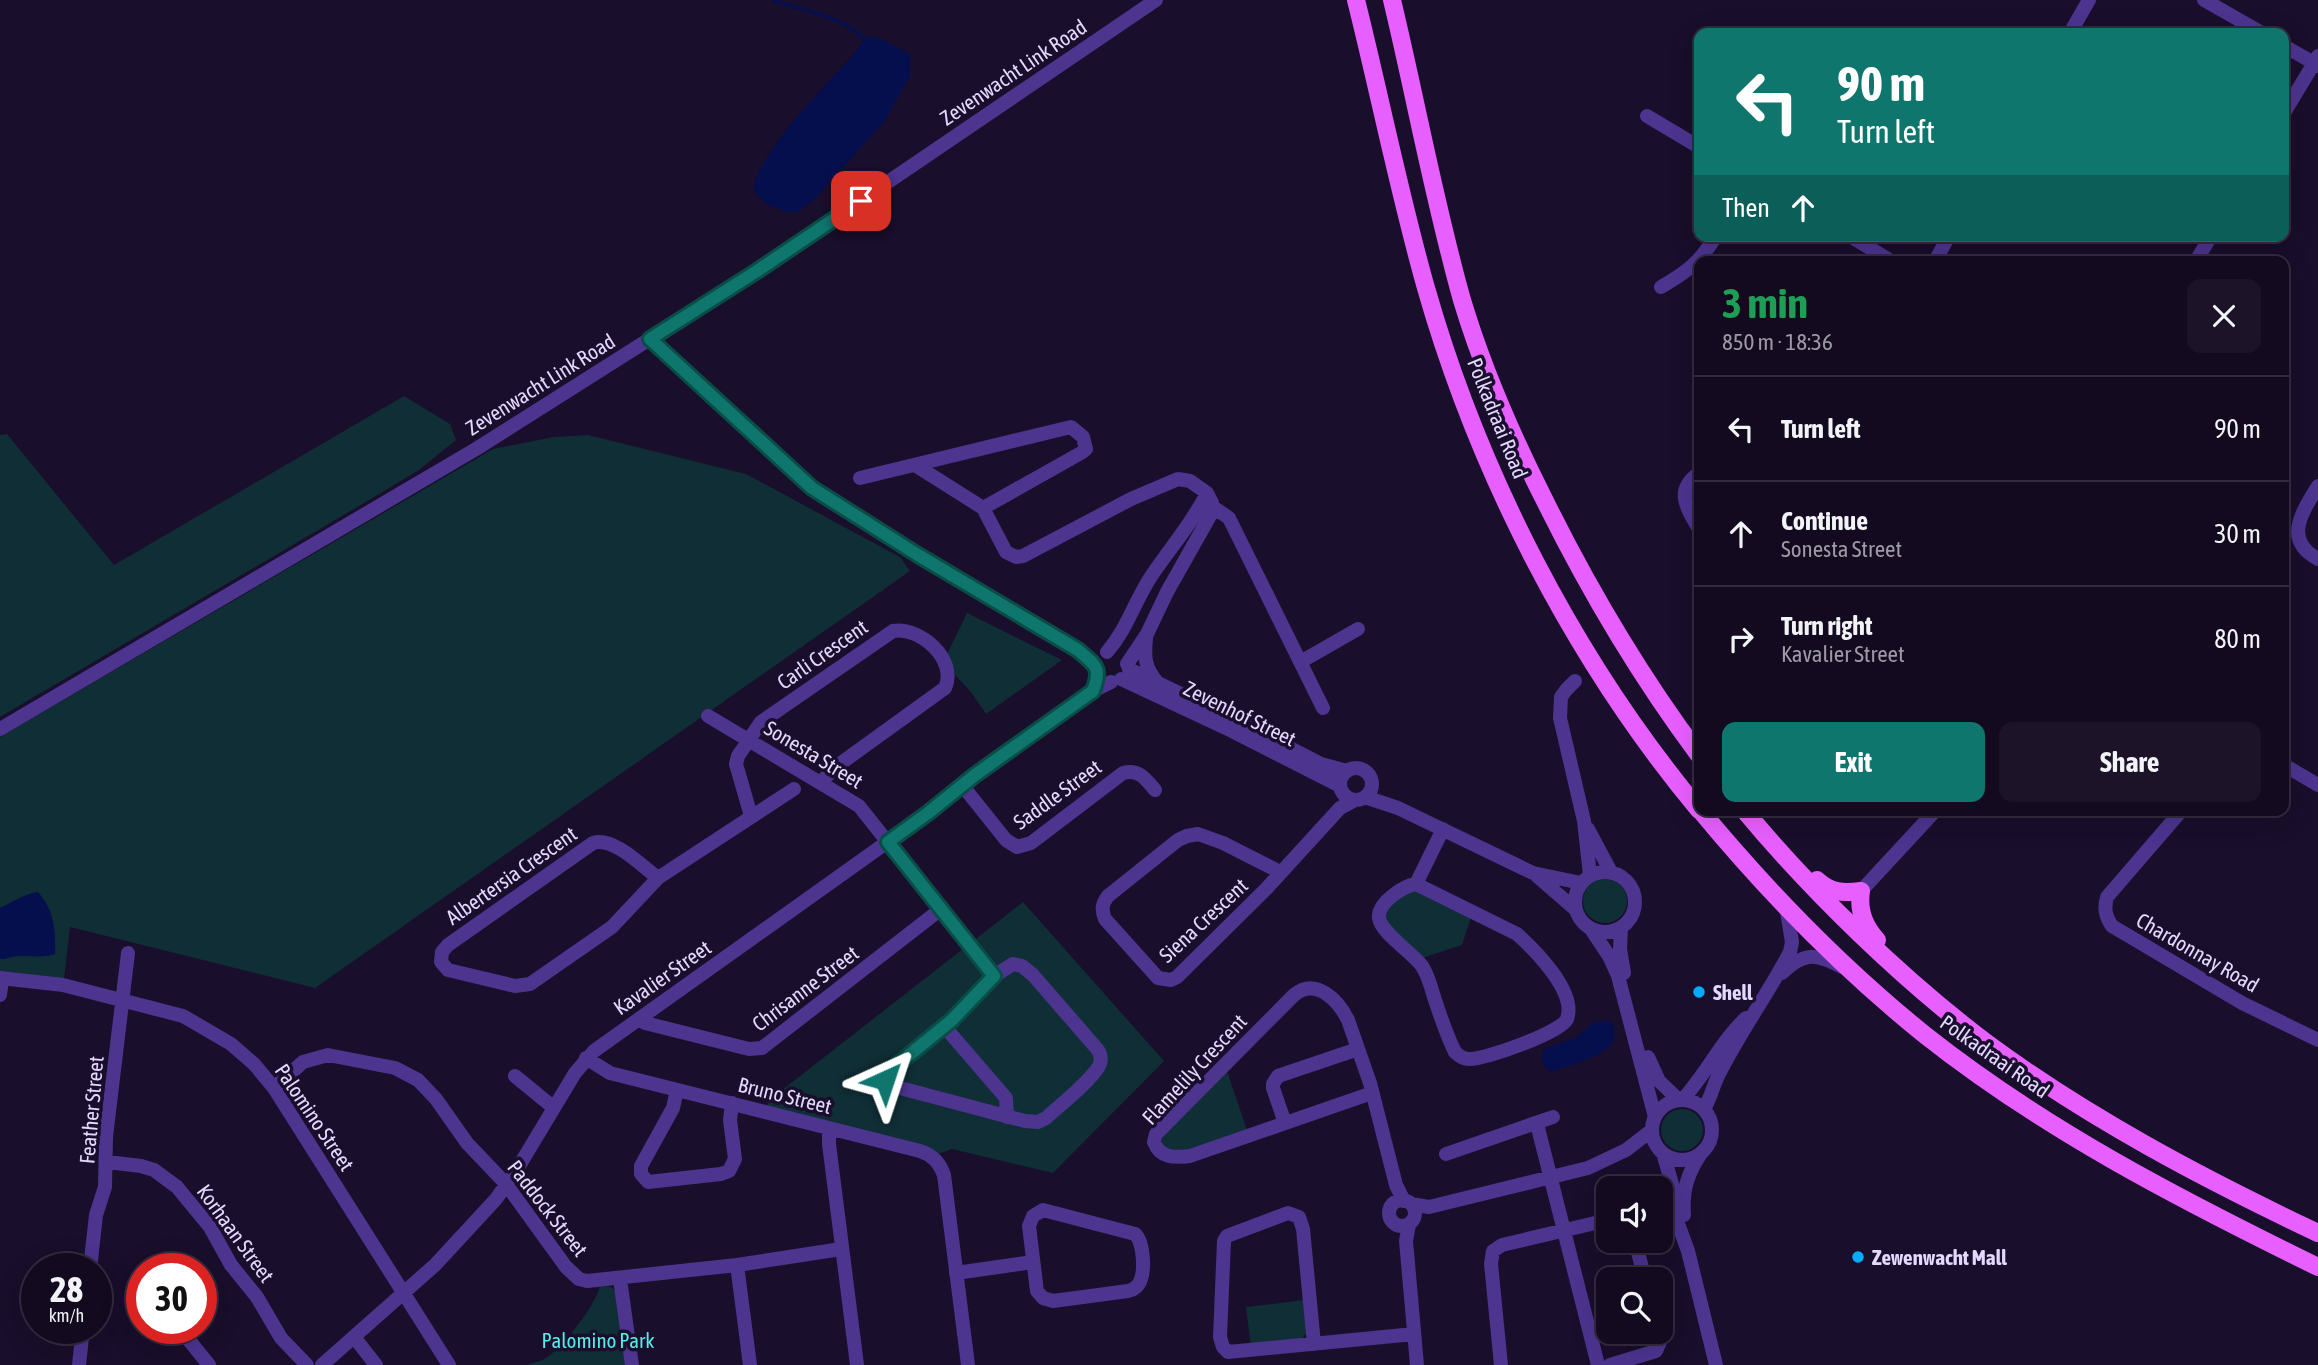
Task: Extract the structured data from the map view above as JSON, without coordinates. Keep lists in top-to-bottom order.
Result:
{
  "streets": {
    "main road": ["Polkadraai Road"],
    "street": [
      "Zevenwacht Link Road",
      "Carli Crescent",
      "Zevenhof Street",
      "Sonesta Street",
      "Saddle Street",
      "Albertersia Crescent",
      "Siena Crescent",
      "Chardonnay Road",
      "Kavalier Street",
      "Chrisanne Street",
      "Flamelily Crescent",
      "Bruno Street",
      "Feather Street",
      "Palomino Street",
      "Paddock Street",
      "Korhaan Street"
    ]
  },
  "crossings": [
    ["Carli Crescent", "Sonesta Street"],
    ["Carli Crescent", "Albertersia Crescent"],
    ["Zevenhof Street", "Siena Crescent"],
    ["Zevenhof Street", "Kavalier Street"],
    ["Sonesta Street", "Kavalier Street"],
    ["Sonesta Street", "Chrisanne Street"],
    ["Saddle Street", "Kavalier Street"],
    ["Kavalier Street", "Chrisanne Street"],
    ["Kavalier Street", "Bruno Street"],
    ["Kavalier Street", "Palomino Street"],
    ["Kavalier Street", "Paddock Street"],
    ["Feather Street", "Palomino Street"],
    ["Feather Street", "Korhaan Street"],
    ["Palomino Street", "Paddock Street"]
  ],
  "parks": ["Palomino Park"],
  "places": ["Shell", "Zewenwacht Mall"],
  "page": {
    "turn": ["90 m", "Turn left"],
    "then": "Then",
    "heading": ["3 min", "850 m · 18:36"],
    "list": [
      {
        "name": "Turn left",
        "value": "90 m"
      },
      {
        "name": "Continue",
        "note": "Sonesta Street",
        "value": "30 m"
      },
      {
        "name": "Turn right",
        "note": "Kavalier Street",
        "value": "80 m"
      }
    ],
    "buttons": ["Exit", "Share"],
    "speed": "28 km/h",
    "limit": "30"
  }
}
